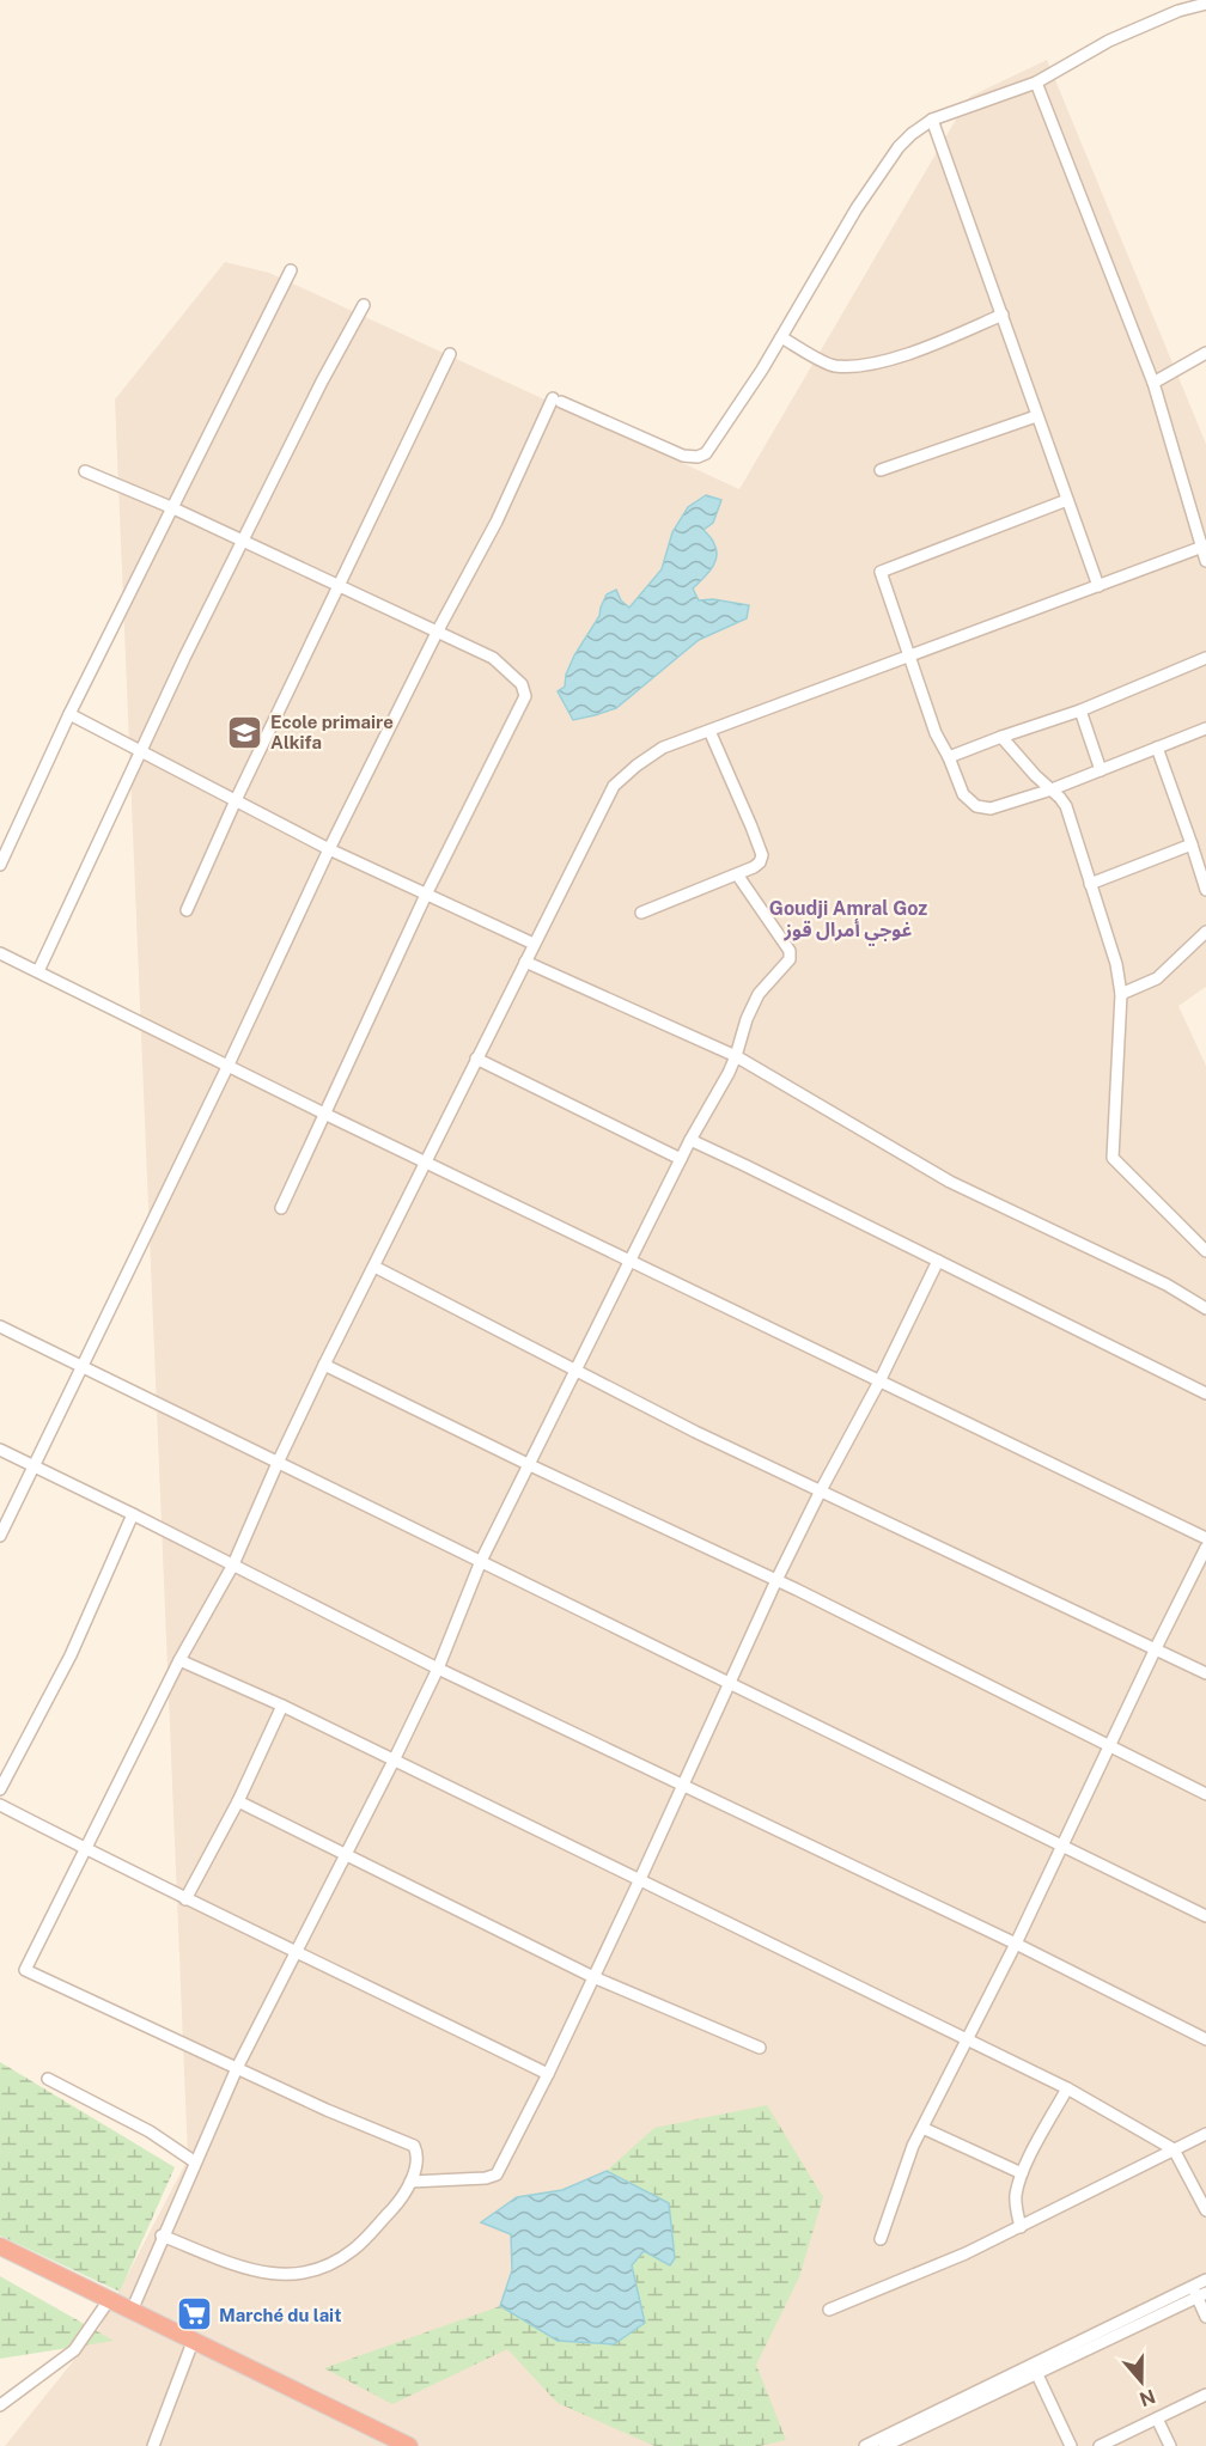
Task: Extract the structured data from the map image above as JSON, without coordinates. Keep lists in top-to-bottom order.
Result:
{
  "districts": ["Goudji Amral Goz غوجي أمرال قوز"],
  "places": {
    "school or university": ["Ecole primaire Alkifa"],
    "supermarket": ["Marché du lait"]
  },
  "north": "bottom"
}
